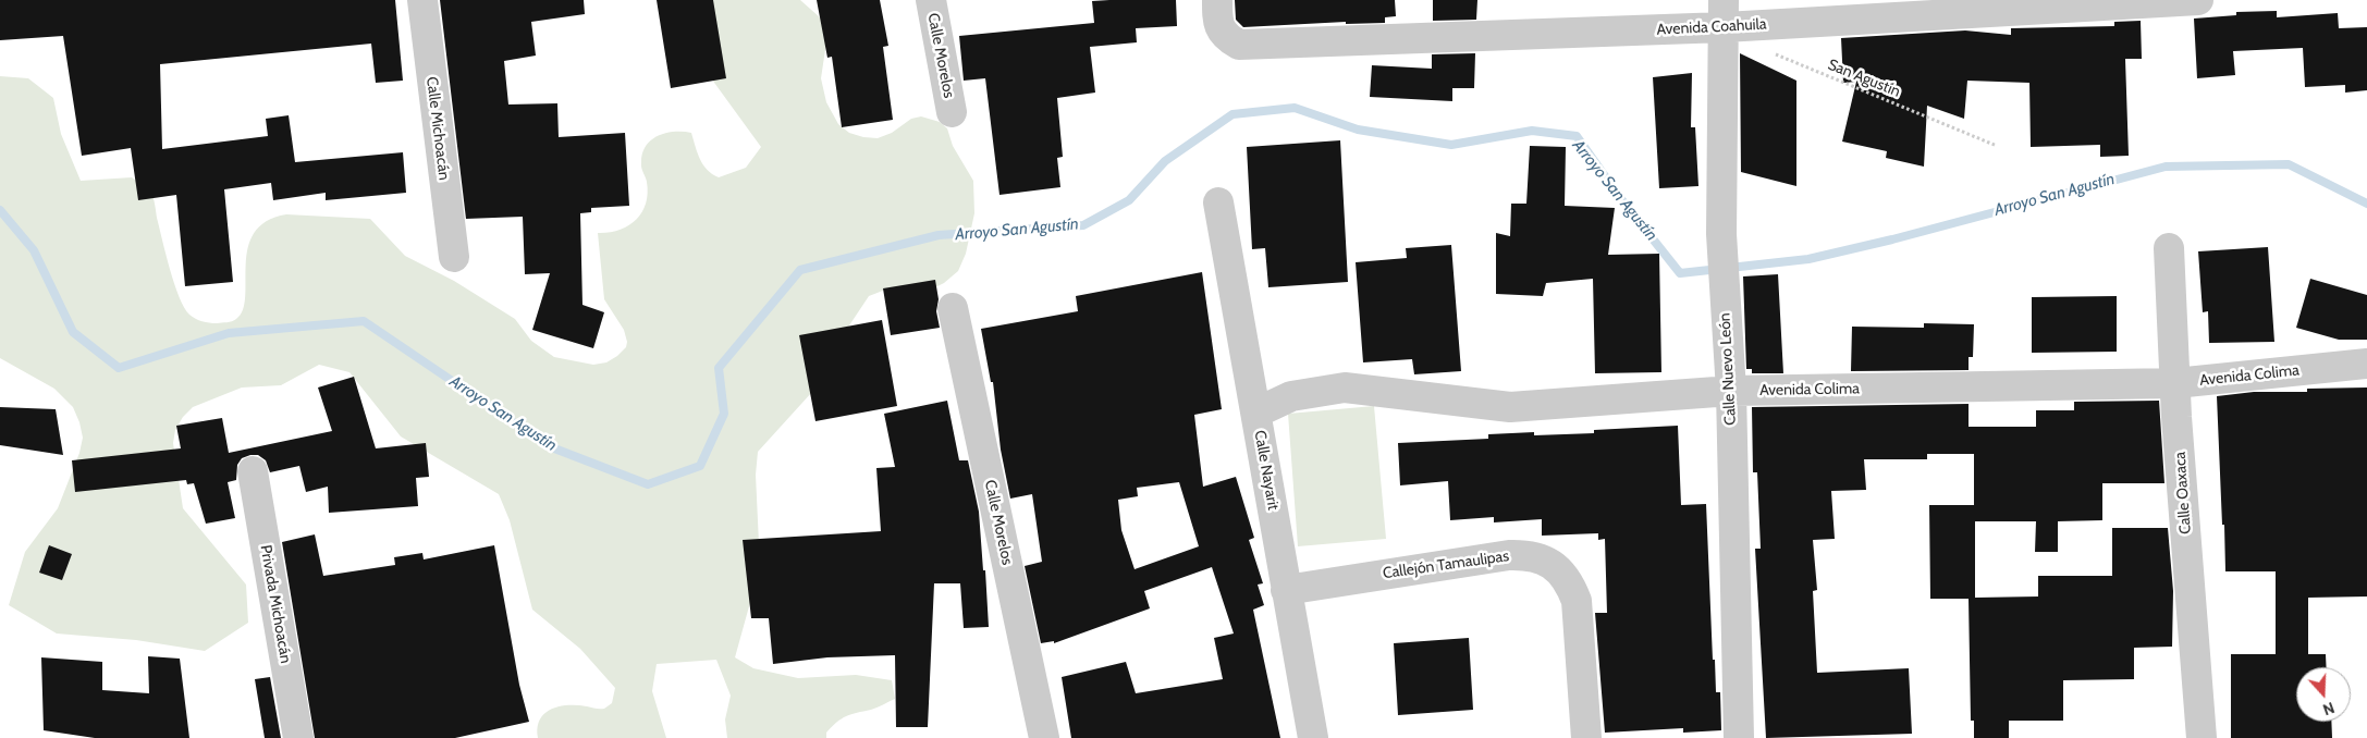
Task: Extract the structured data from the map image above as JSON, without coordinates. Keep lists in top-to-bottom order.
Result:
{
  "streets": {
    "street": [
      "Avenida Coahuila",
      "Calle Morelos",
      "Calle Michoacán",
      "Calle Nuevo León",
      "Avenida Colima",
      "Calle Nayarit",
      "Calle Oaxaca",
      "Callejón Tamaulipas",
      "Privada Michoacán"
    ],
    "path": ["San Agustín"]
  },
  "crossings": [
    ["Avenida Coahuila", "Calle Nuevo León"],
    ["Calle Nuevo León", "Avenida Colima"],
    ["Avenida Colima", "Calle Nayarit"],
    ["Avenida Colima", "Calle Oaxaca"],
    ["Calle Nayarit", "Callejón Tamaulipas"]
  ],
  "water": ["Arroyo San Agustín"],
  "north": "bottom"
}
